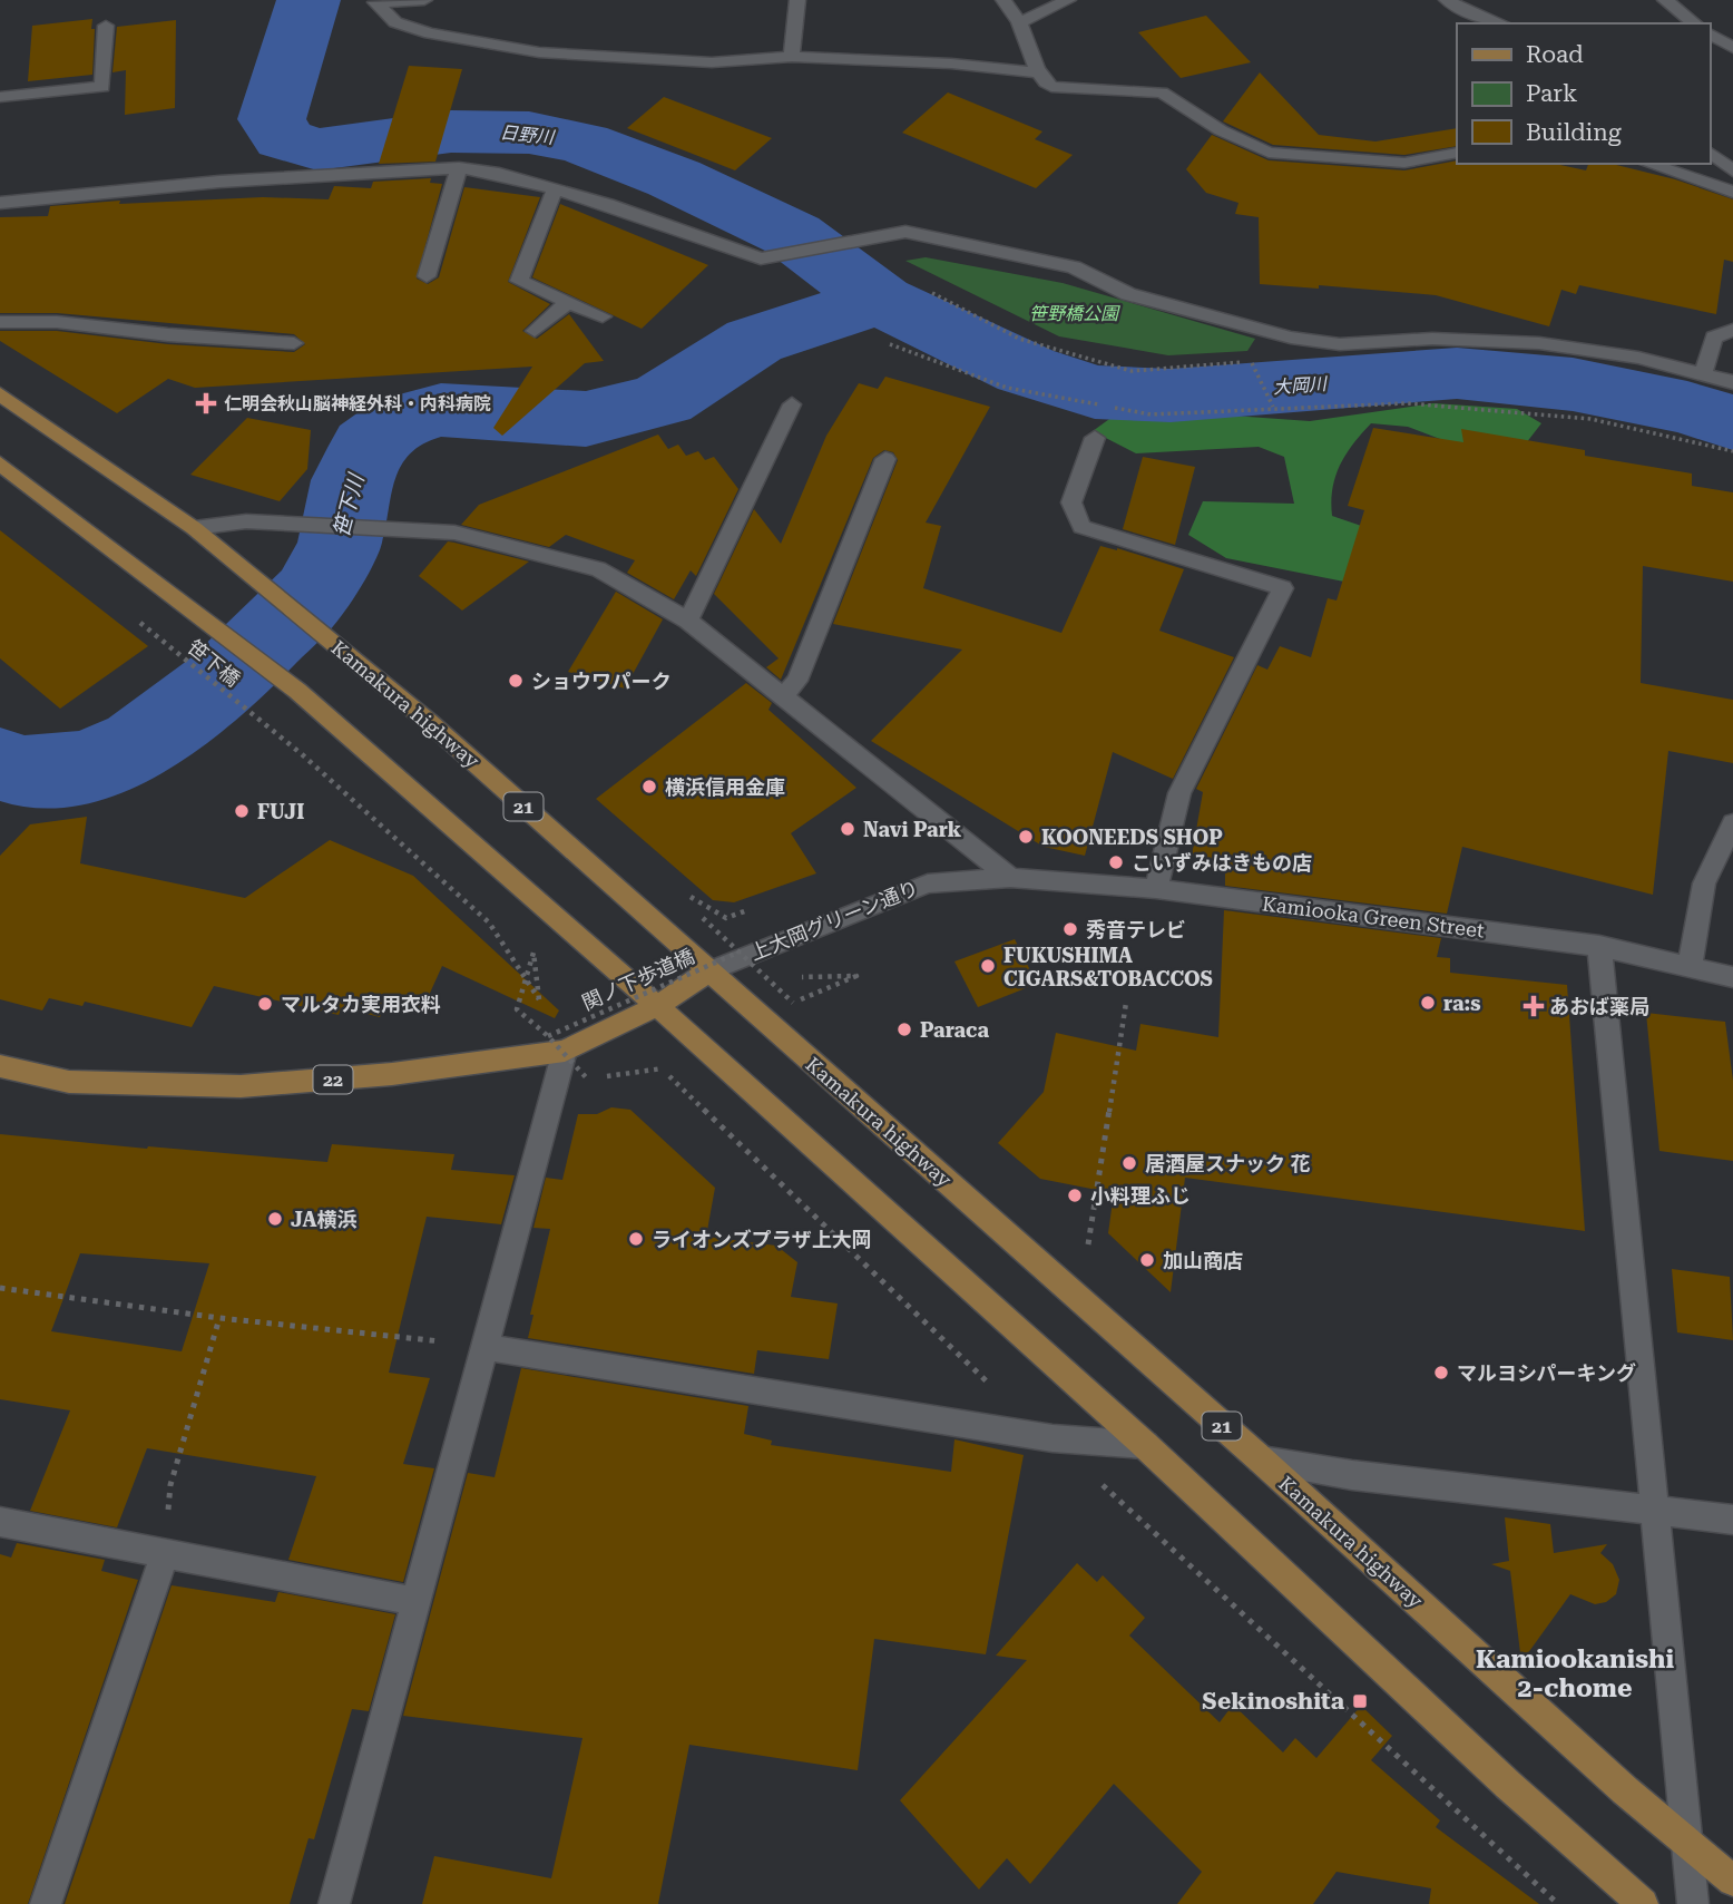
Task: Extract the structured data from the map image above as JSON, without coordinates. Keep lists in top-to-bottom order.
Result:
{
  "streets": {
    "main road": ["Kamakura highway", "21", "22"],
    "street": ["Kamiooka Green Street", "上大岡グリーン通り"],
    "path": ["笹下橋", "関ノ下歩道橋"]
  },
  "crossings": [
    ["笹下橋", "関ノ下歩道橋"],
    ["笹下橋", "22"],
    ["Kamakura highway", "上大岡グリーン通り"],
    ["Kamakura highway", "22"],
    ["Kamiooka Green Street", "上大岡グリーン通り"],
    ["上大岡グリーン通り", "22"],
    ["関ノ下歩道橋", "22"]
  ],
  "districts": ["Kamiookanishi 2-chome"],
  "water": ["日野川", "大岡川", "笹下川"],
  "parks": ["笹野橋公園"],
  "places": {
    "health": ["仁明会秋山脳神経外科・内科病院", "あおば薬局"],
    "other": [
      "ショウワパーク",
      "横浜信用金庫",
      "FUJI",
      "Navi Park",
      "KOONEEDS SHOP",
      "こいずみはきもの店",
      "秀音テレビ",
      "FUKUSHIMA CIGARS&TOBACCOS",
      "ra:s",
      "マルタカ実用衣料",
      "Paraca",
      "居酒屋スナック 花",
      "小料理ふじ",
      "JA横浜",
      "ライオンズプラザ上大岡",
      "加山商店",
      "マルヨシパーキング"
    ],
    "transit": ["Sekinoshita"]
  },
  "legend": ["Road", "Park", "Building"]
}
